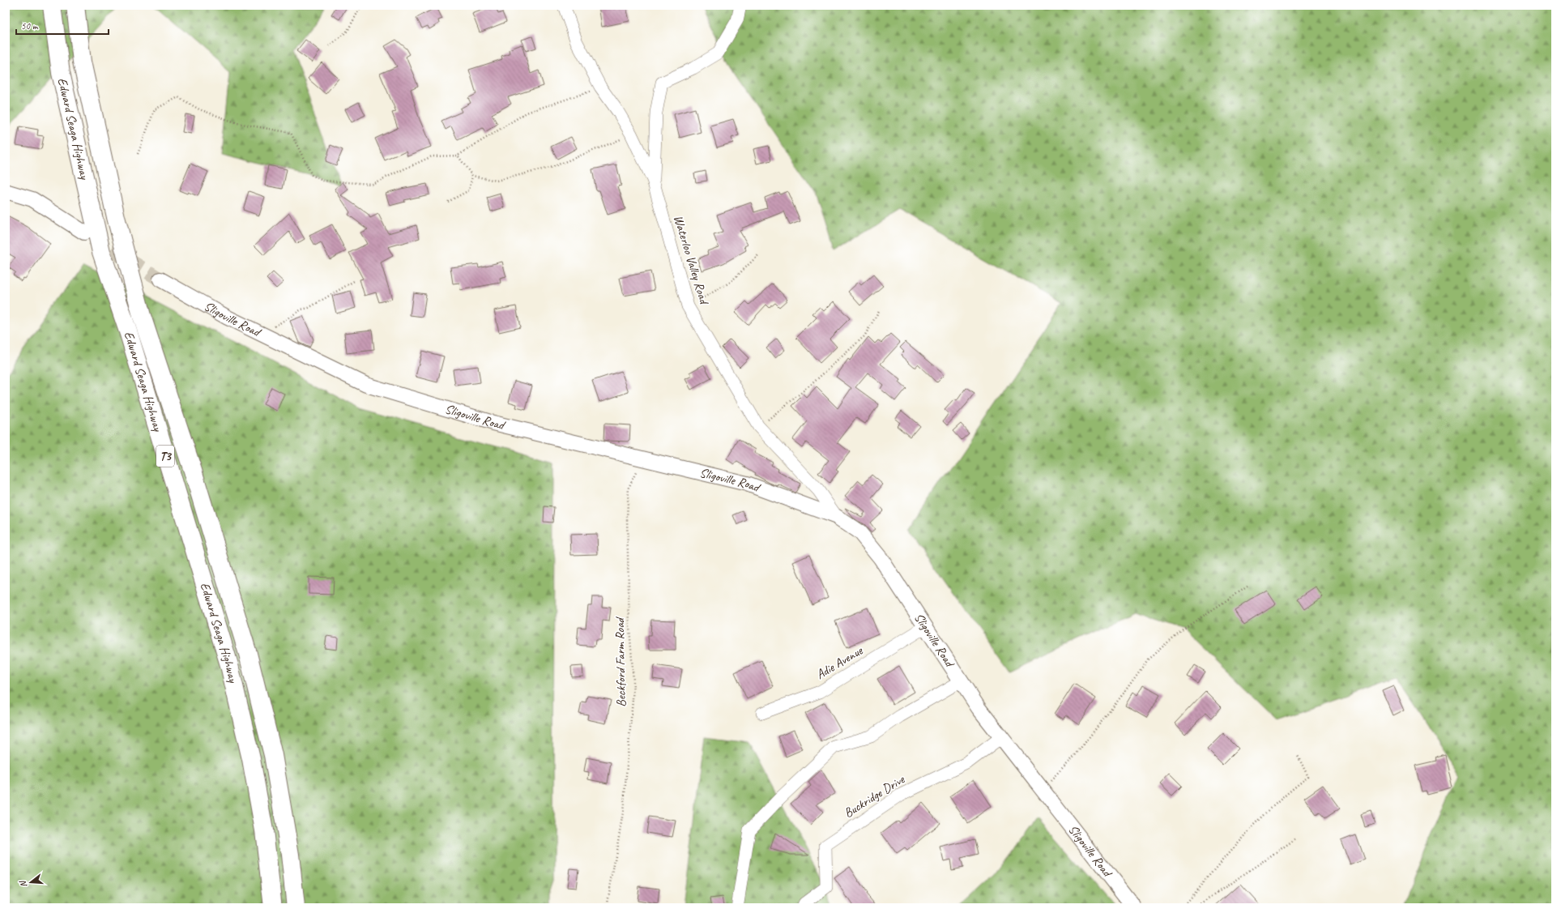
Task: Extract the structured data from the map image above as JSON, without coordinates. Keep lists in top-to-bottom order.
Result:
{
  "streets": {
    "highway": ["Edward Seaga Highway", "T3"],
    "street": [
      "Waterloo Valley Road",
      "Sligoville Road",
      "Adie Avenue",
      "Buckridge Drive"
    ],
    "path": ["Beckford Farm Road"]
  },
  "crossings": [
    ["Waterloo Valley Road", "Sligoville Road"],
    ["Sligoville Road", "Beckford Farm Road"],
    ["Sligoville Road", "Adie Avenue"],
    ["Sligoville Road", "Buckridge Drive"]
  ],
  "scale_bar": "50 m",
  "north": "left"
}
